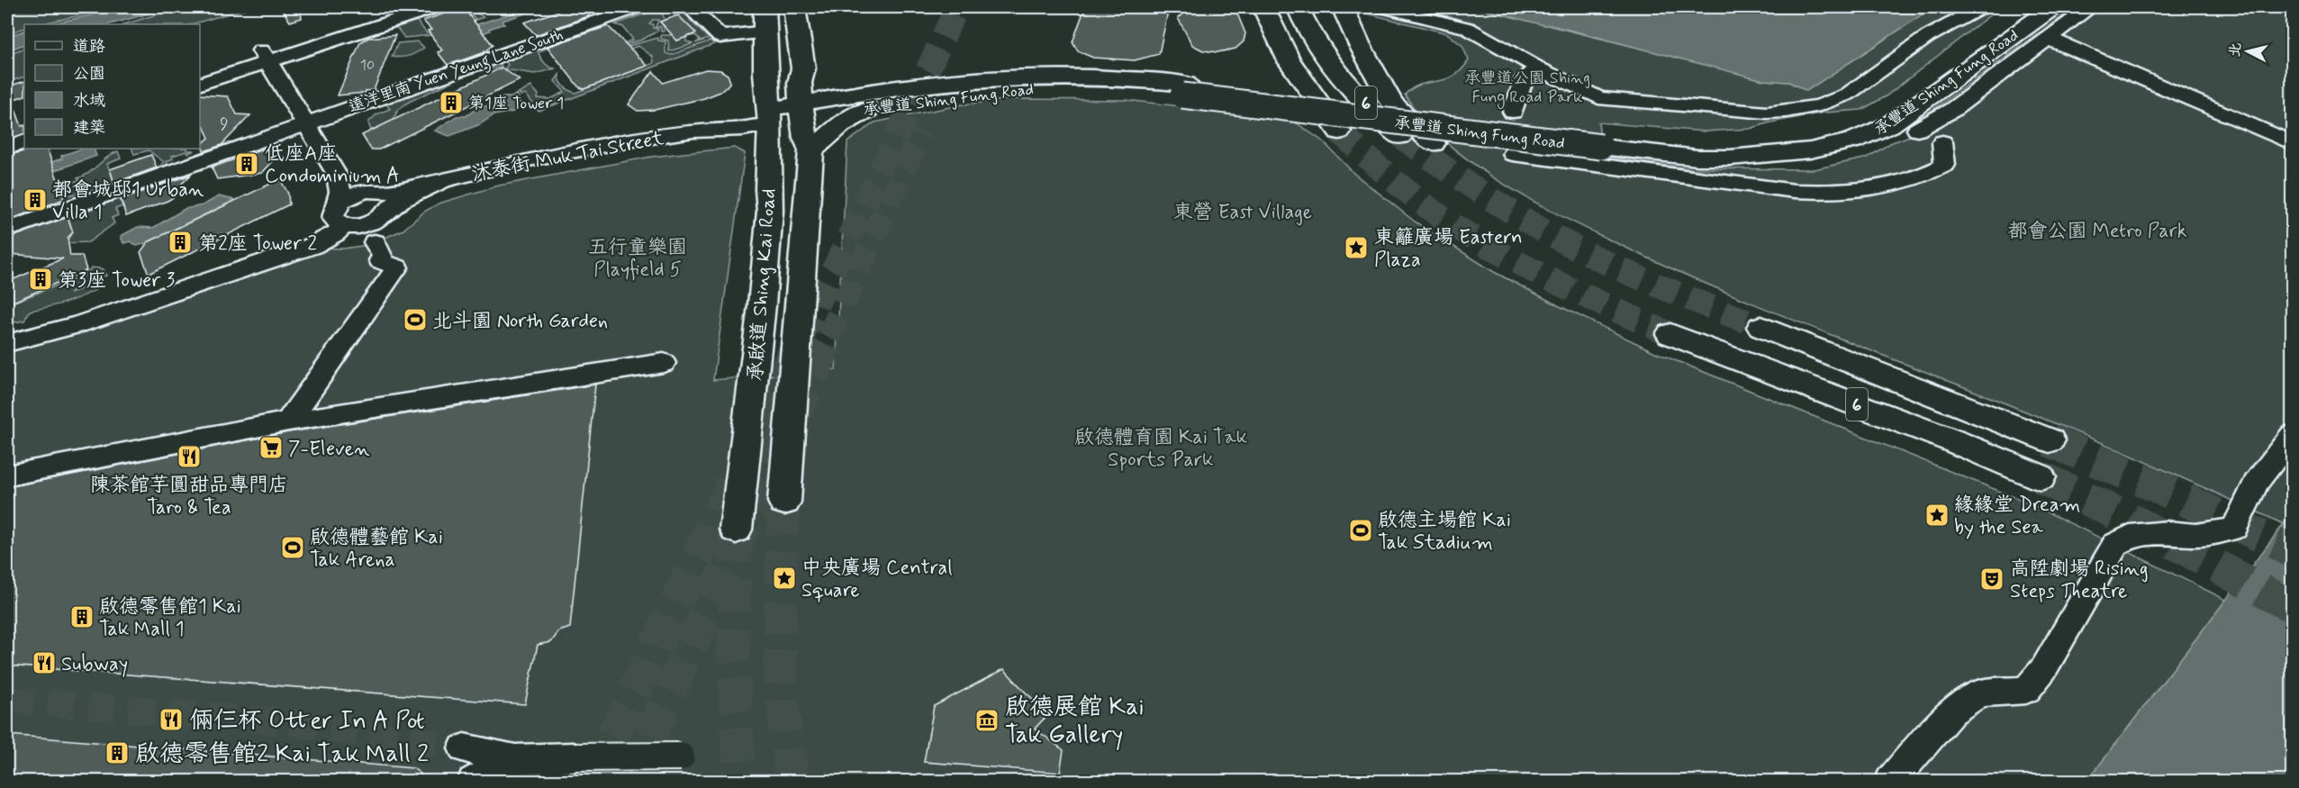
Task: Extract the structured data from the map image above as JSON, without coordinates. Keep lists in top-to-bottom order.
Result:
{
  "streets": {
    "main road": ["承豐道 Shing Fung Road", "6", "承啟道 Shing Kai Road"],
    "street": ["遠洋里南 Yuen Yeung Lane South", "沐泰街 Muk Tai Street"]
  },
  "crossings": [
    ["遠洋里南 Yuen Yeung Lane South", "沐泰街 Muk Tai Street"],
    ["承豐道 Shing Fung Road", "沐泰街 Muk Tai Street"],
    ["承豐道 Shing Fung Road", "承啟道 Shing Kai Road"],
    ["沐泰街 Muk Tai Street", "承啟道 Shing Kai Road"]
  ],
  "parks": [
    "承豐道公園 Shing Fung Road Park",
    "東營 East Village",
    "都會公園 Metro Park",
    "五行童樂園 Playfield 5",
    "啟德體育園 Kai Tak Sports Park"
  ],
  "places": {
    "building": [
      "第1座 Tower 1",
      "低座A座 Condominium A",
      "都會城邸1 Urban Villa 1",
      "第2座 Tower 2",
      "第3座 Tower 3",
      "啟德零售館1 Kai Tak Mall 1",
      "啟德零售館2 Kai Tak Mall 2"
    ],
    "place": ["東籬廣場 Eastern Plaza", "緣緣堂 Dream by the Sea", "中央廣場 Central Square"],
    "sports": ["北斗園 North Garden", "啟德主場館 Kai Tak Stadium", "啟德體藝館 Kai Tak Arena"],
    "supermarket": ["7-Eleven"],
    "restaurant": ["陳茶館芋圓甜品專門店 Taro & Tea", "Subway", "倆仨杯 Otter In A Pot"],
    "theatre": ["高陞劇場 Rising Steps Theatre"],
    "museum": ["啟德展館 Kai Tak Gallery"]
  },
  "house_numbers": ["10", "9"],
  "legend": [
    "道路",
    "公園",
    "水域",
    "建築"
  ],
  "north": "left"
}
